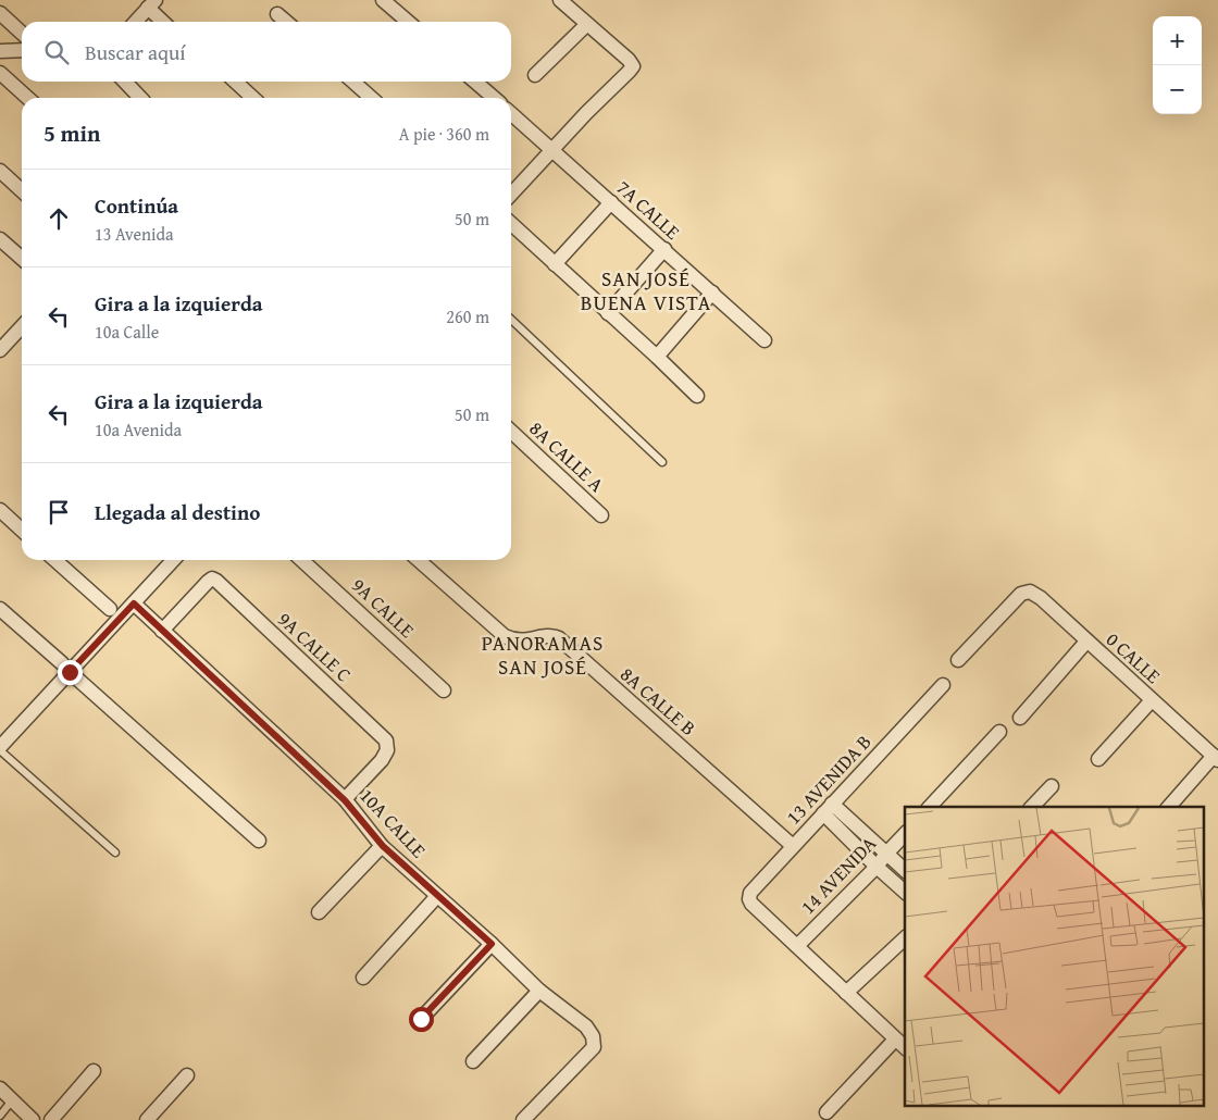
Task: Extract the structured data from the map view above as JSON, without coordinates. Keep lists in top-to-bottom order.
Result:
{
  "streets": {
    "street": [
      "7A CALLE",
      "8A CALLE A",
      "9A CALLE",
      "9A CALLE C",
      "0 CALLE",
      "8A CALLE B",
      "13 AVENIDA B",
      "10A CALLE",
      "14 AVENIDA"
    ]
  },
  "crossings": [
    ["9A CALLE C", "10A CALLE"],
    ["8A CALLE B", "13 AVENIDA B"],
    ["13 AVENIDA B", "14 AVENIDA"]
  ],
  "districts": ["SAN JOSÉ BUENA VISTA", "PANORAMAS SAN JOSÉ"],
  "page": {
    "map_buttons": ["+", "−"],
    "search": "Buscar aquí",
    "heading": ["5 min", "A pie · 360 m"],
    "list": [
      ["Continúa", "13 Avenida", "50 m"],
      ["Gira a la izquierda", "10a Calle", "260 m"],
      ["Gira a la izquierda", "10a Avenida", "50 m"],
      "Llegada al destino"
    ]
  }
}
